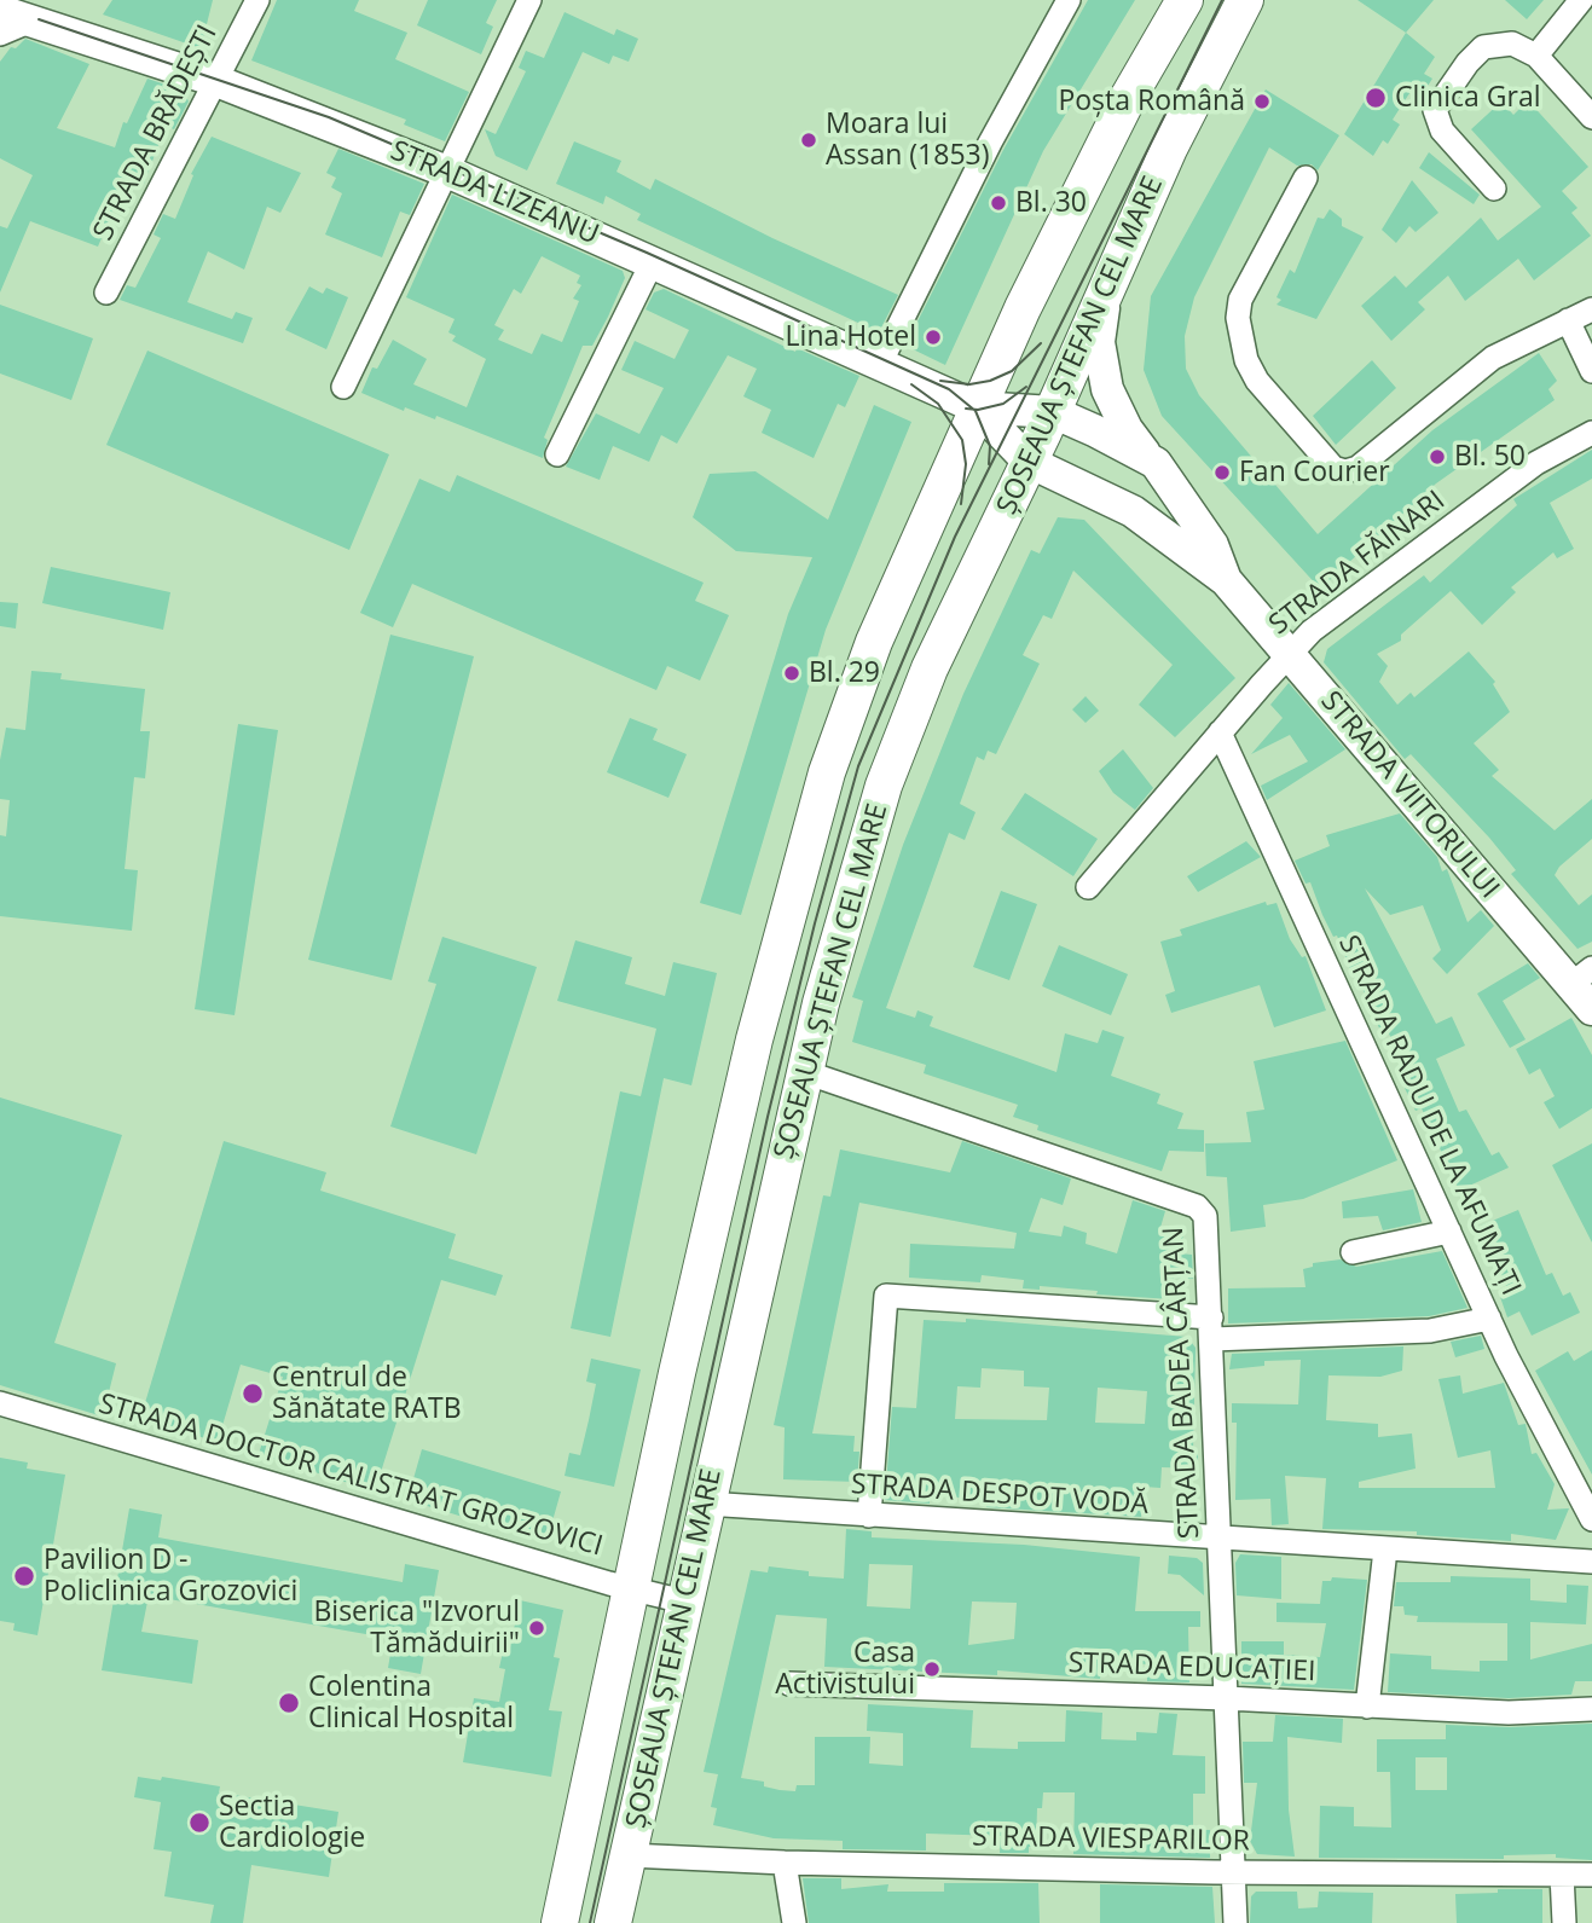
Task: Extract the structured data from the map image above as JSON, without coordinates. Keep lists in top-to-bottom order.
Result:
{
  "streets": {
    "main road": ["ȘOSEAUA ȘTEFAN CEL MARE"],
    "street": [
      "STRADA BRĂDEȘTI",
      "STRADA LIZEANU",
      "STRADA FĂINARI",
      "STRADA VIITORULUI",
      "STRADA RADU DE LA AFUMAȚI",
      "STRADA BADEA CÂRȚAN",
      "STRADA DOCTOR CALISTRAT GROZOVICI",
      "STRADA DESPOT VODĂ",
      "STRADA EDUCAȚIEI",
      "STRADA VIESPARILOR"
    ]
  },
  "crossings": [
    ["STRADA BRĂDEȘTI", "STRADA LIZEANU"],
    ["STRADA LIZEANU", "ȘOSEAUA ȘTEFAN CEL MARE"],
    ["ȘOSEAUA ȘTEFAN CEL MARE", "STRADA VIITORULUI"],
    ["ȘOSEAUA ȘTEFAN CEL MARE", "STRADA BADEA CÂRȚAN"],
    ["ȘOSEAUA ȘTEFAN CEL MARE", "STRADA DOCTOR CALISTRAT GROZOVICI"],
    ["ȘOSEAUA ȘTEFAN CEL MARE", "STRADA DESPOT VODĂ"],
    ["ȘOSEAUA ȘTEFAN CEL MARE", "STRADA VIESPARILOR"],
    ["STRADA FĂINARI", "STRADA VIITORULUI"],
    ["STRADA FĂINARI", "STRADA RADU DE LA AFUMAȚI"],
    ["STRADA BADEA CÂRȚAN", "STRADA DESPOT VODĂ"],
    ["STRADA BADEA CÂRȚAN", "STRADA EDUCAȚIEI"],
    ["STRADA BADEA CÂRȚAN", "STRADA VIESPARILOR"]
  ],
  "places": [
    "Clinica Gral",
    "Poșta Română",
    "Moara lui Assan (1853)",
    "Bl. 30",
    "Lina Hotel",
    "Bl. 50",
    "Fan Courier",
    "Bl. 29",
    "Centrul de Sănătate RATB",
    "Pavilion D - Policlinica Grozovici",
    "Biserica \"Izvorul Tămăduirii\"",
    "Casa Activistului",
    "Colentina Clinical Hospital",
    "Sectia Cardiologie"
  ]
}
